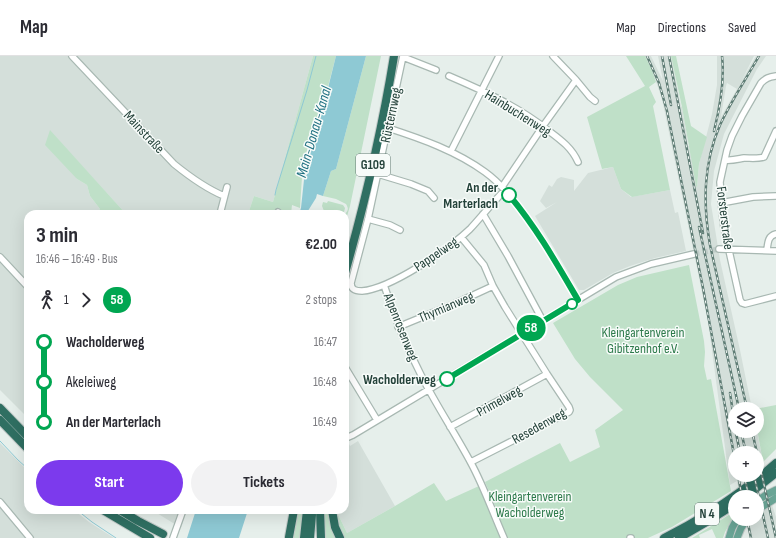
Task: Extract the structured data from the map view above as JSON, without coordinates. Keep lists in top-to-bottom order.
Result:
{
  "streets": {
    "highway": ["G109", "N 4"],
    "street": [
      "Hainbuchenweg",
      "Rüsternweg",
      "Mainstraße",
      "Forsterstraße",
      "Pappelweg",
      "Thymianweg",
      "Alpenrosenweg",
      "Primelweg",
      "Resedenweg"
    ]
  },
  "crossings": [
    ["Hainbuchenweg", "Pappelweg"],
    ["Rüsternweg", "Pappelweg"],
    ["Pappelweg", "Alpenrosenweg"],
    ["Pappelweg", "Resedenweg"],
    ["Thymianweg", "Alpenrosenweg"],
    ["Thymianweg", "Resedenweg"],
    ["Primelweg", "Resedenweg"]
  ],
  "water": ["Main-Donau-Kanal"],
  "parks": ["Kleingartenverein Gibitzenhof e.V.", "Kleingartenverein Wacholderweg"],
  "places": ["An der Marterlach", "Wacholderweg"],
  "lines": ["bus line 58"],
  "page": {
    "header": "Map",
    "nav": ["Map", "Directions", "Saved"],
    "on_map": "58",
    "heading": ["3 min", "16:46 – 16:49 · Bus", "€2.00"],
    "legs": ["1", "58", "2 stops"],
    "list": [
      {
        "name": "Wacholderweg",
        "value": "16:47"
      },
      {
        "name": "Akeleiweg",
        "value": "16:48"
      },
      {
        "name": "An der Marterlach",
        "value": "16:49"
      }
    ],
    "map_buttons": ["+", "−"],
    "buttons": ["Start", "Tickets"]
  }
}
